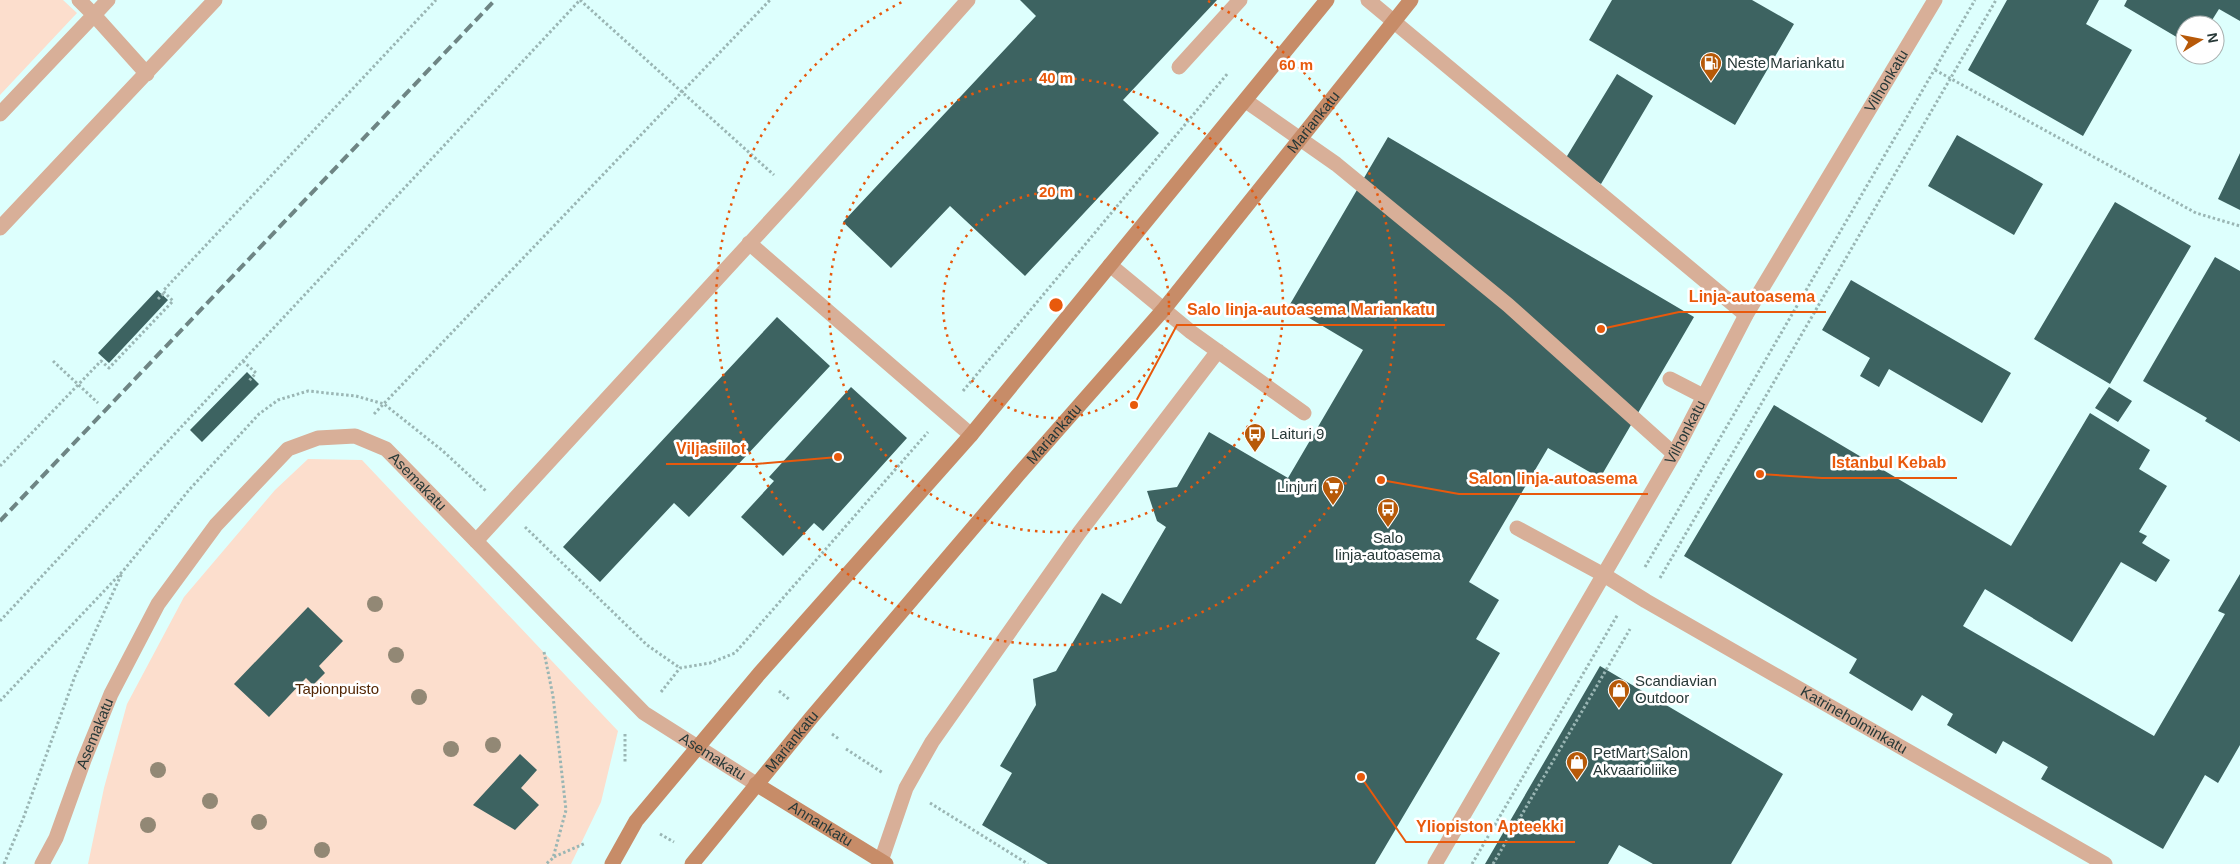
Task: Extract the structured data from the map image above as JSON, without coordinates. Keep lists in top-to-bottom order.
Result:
{
  "streets": {
    "main road": ["Mariankatu", "Annankatu"],
    "street": ["Vilhonkatu", "Asemakatu", "Katrineholminkatu"]
  },
  "crossings": [
    ["Vilhonkatu", "Katrineholminkatu"],
    ["Mariankatu", "Asemakatu"],
    ["Mariankatu", "Annankatu"],
    ["Asemakatu", "Annankatu"]
  ],
  "parks": ["Tapionpuisto"],
  "places": {
    "fuel station": ["Neste Mariankatu"],
    "other": [
      "Linja-autoasema",
      "Salo linja-autoasema Mariankatu",
      "Viljasiilot",
      "Istanbul Kebab",
      "Salon linja-autoasema",
      "Yliopiston Apteekki"
    ],
    "bus stop": ["Laituri 9", "Salo linja-autoasema"],
    "supermarket": ["Linjuri"],
    "shop": ["Scandiavian Outdoor", "PetMart Salon Akvaarioliike"]
  },
  "north": "right",
  "rings": ["60 m", "40 m", "20 m"]
}
